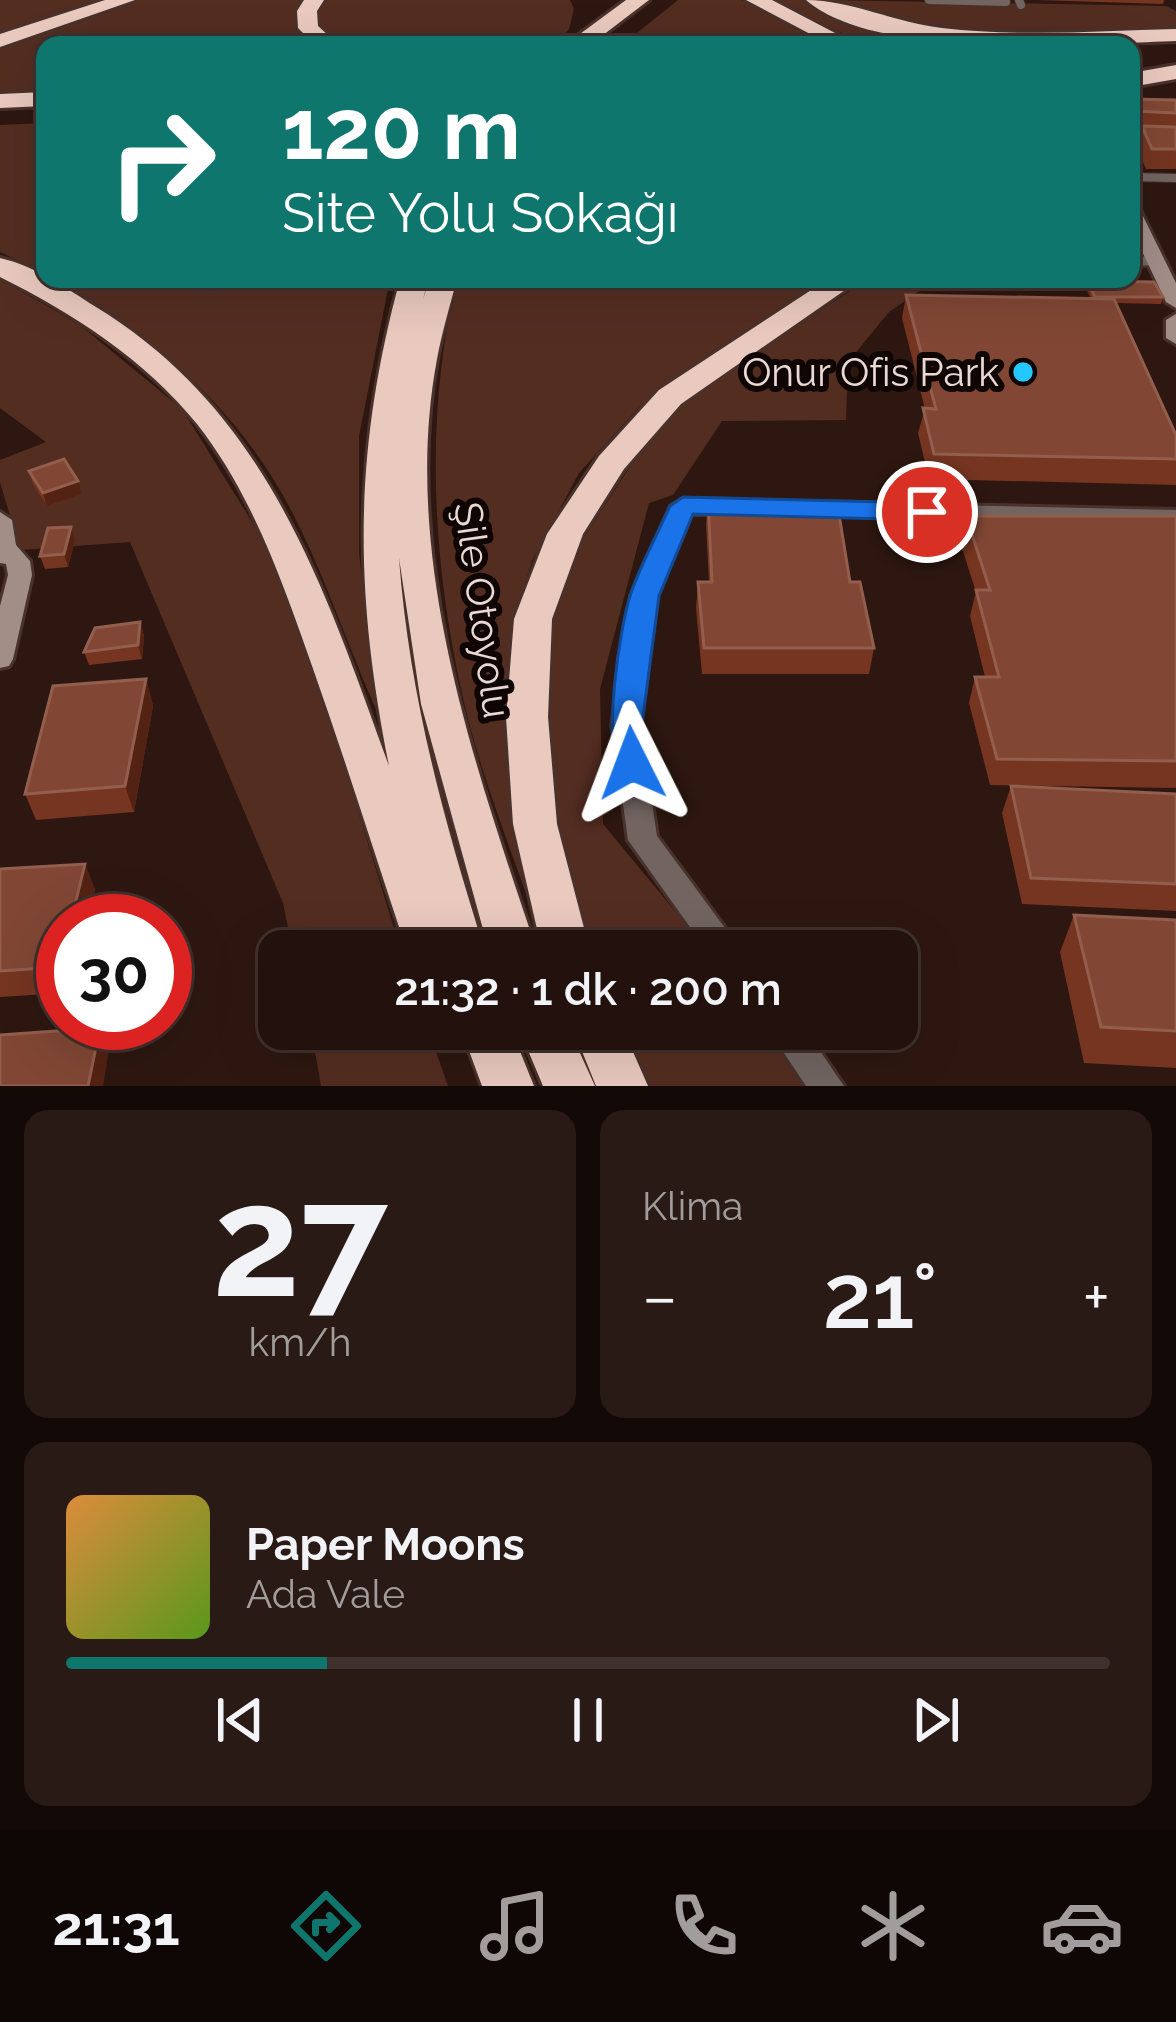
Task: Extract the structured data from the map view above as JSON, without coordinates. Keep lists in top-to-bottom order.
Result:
{
  "streets": {
    "highway": ["Şile Otoyolu"]
  },
  "places": ["Onur Ofis Park"],
  "page": {
    "turn": ["120 m", "Site Yolu Sokağı"],
    "limit": "30",
    "trip": "21:32 · 1 dk · 200 m",
    "tile": [
      ["27", "km/h"],
      "Klima"
    ],
    "heat": ["−", "21°", "+"],
    "song": ["Paper Moons", "Ada Vale"],
    "tabs": "21:31"
  }
}
